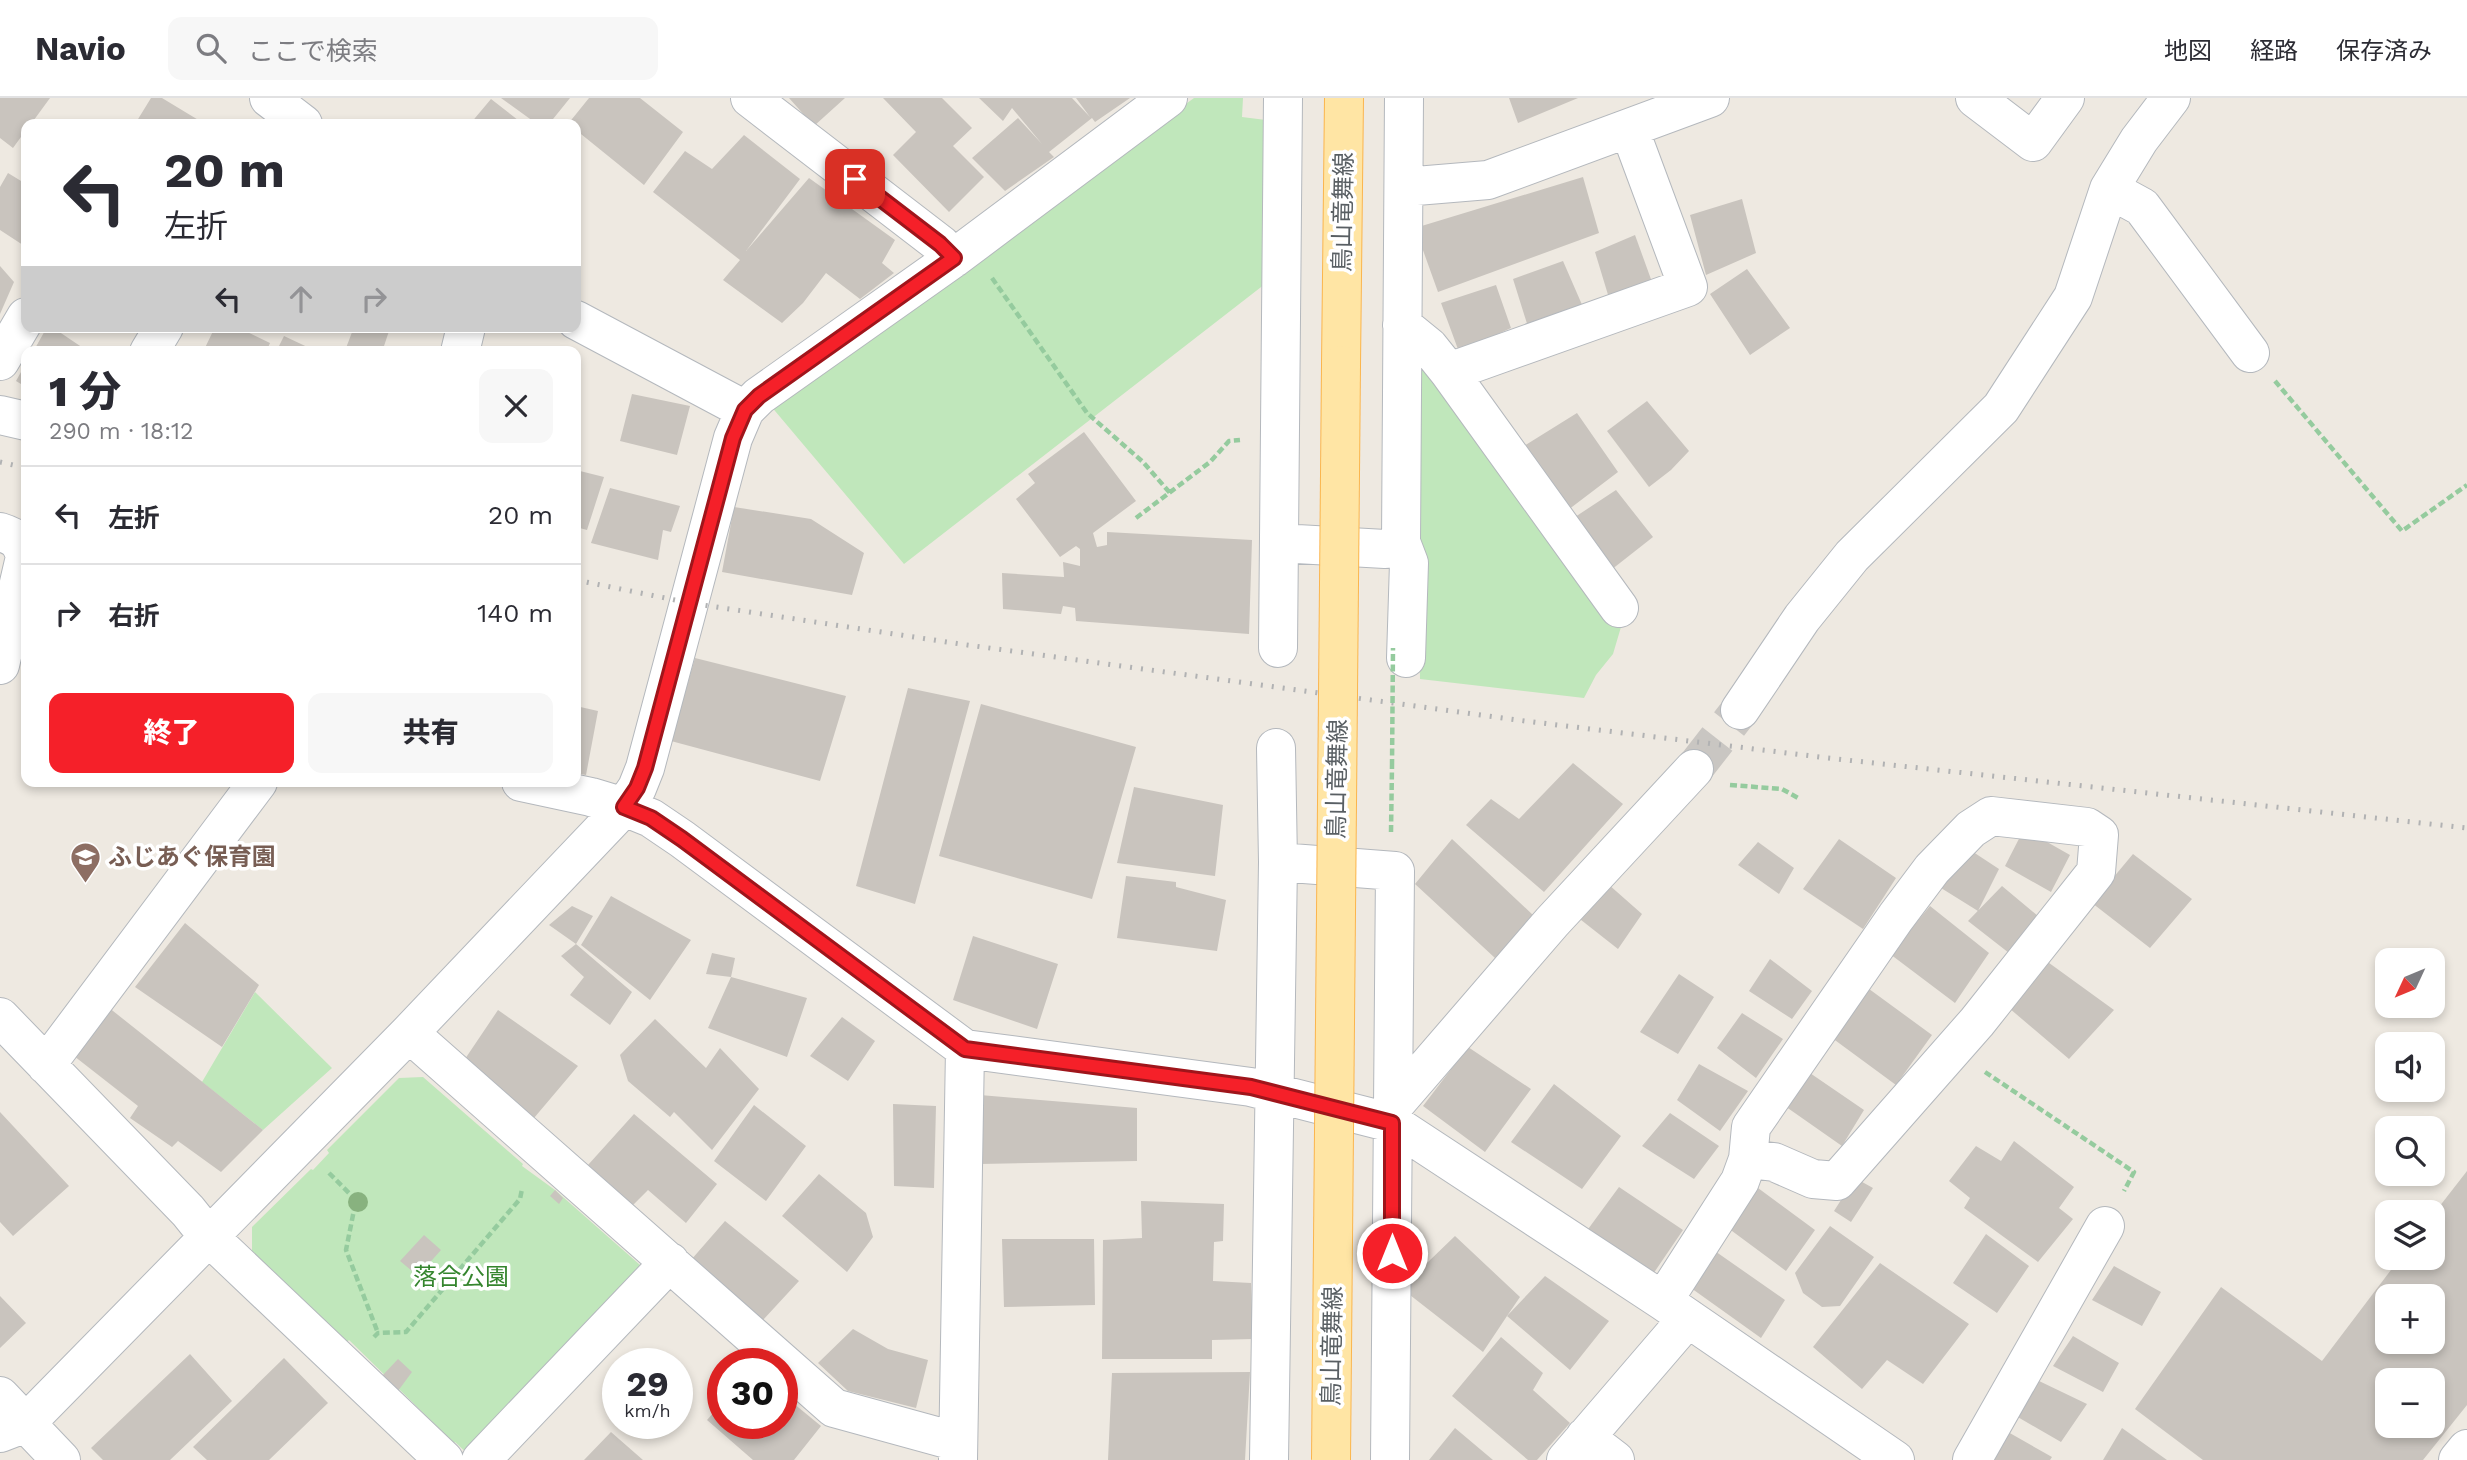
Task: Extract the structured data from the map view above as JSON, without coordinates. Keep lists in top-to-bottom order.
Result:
{
  "streets": {
    "main road": ["鳥山竜舞線"]
  },
  "parks": ["落合公園"],
  "places": {
    "school or university": ["ふじあぐ保育園"]
  },
  "north": "bottom left",
  "page": {
    "header": "Navio",
    "search": "ここで検索",
    "nav": ["地図", "経路", "保存済み"],
    "turn": ["20 m", "左折"],
    "heading": ["1 分", "290 m · 18:12"],
    "list": [
      {
        "name": "左折",
        "value": "20 m"
      },
      {
        "name": "右折",
        "value": "140 m"
      }
    ],
    "buttons": ["終了", "共有"],
    "map_buttons": ["+", "−"],
    "speed": "29 km/h",
    "limit": "30"
  }
}
